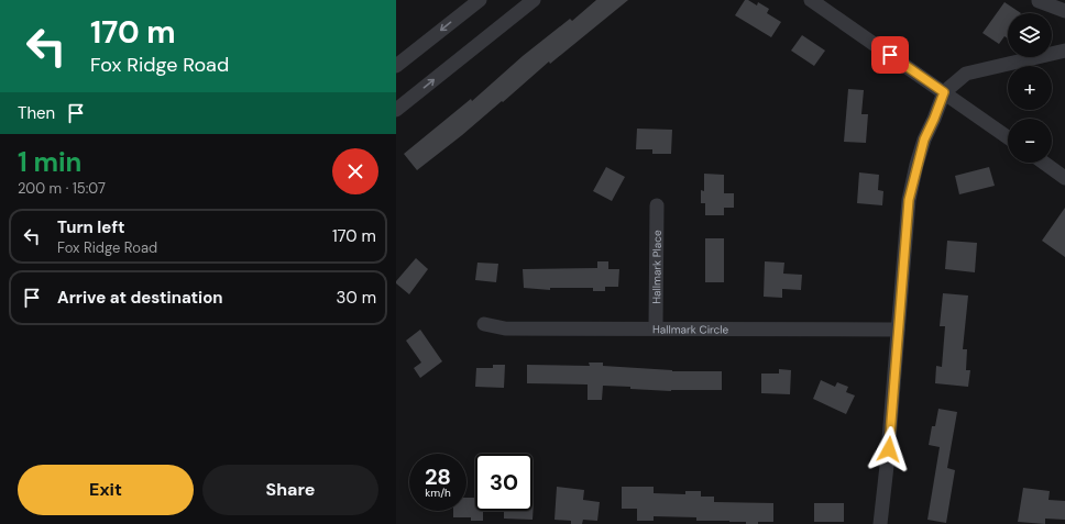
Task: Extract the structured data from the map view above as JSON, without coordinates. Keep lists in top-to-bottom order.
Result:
{
  "streets": {
    "street": ["Hallmark Place", "Hallmark Circle"]
  },
  "crossings": [
    ["Hallmark Place", "Hallmark Circle"]
  ],
  "page": {
    "turn": ["170 m", "Fox Ridge Road"],
    "map_buttons": ["+", "−"],
    "then": "Then",
    "heading": ["1 min", "200 m · 15:07"],
    "list": [
      {
        "name": "Turn left",
        "note": "Fox Ridge Road",
        "value": "170 m"
      },
      {
        "name": "Arrive at destination",
        "value": "30 m"
      }
    ],
    "speed": "28 km/h",
    "limit": "30",
    "buttons": ["Exit", "Share"]
  }
}
